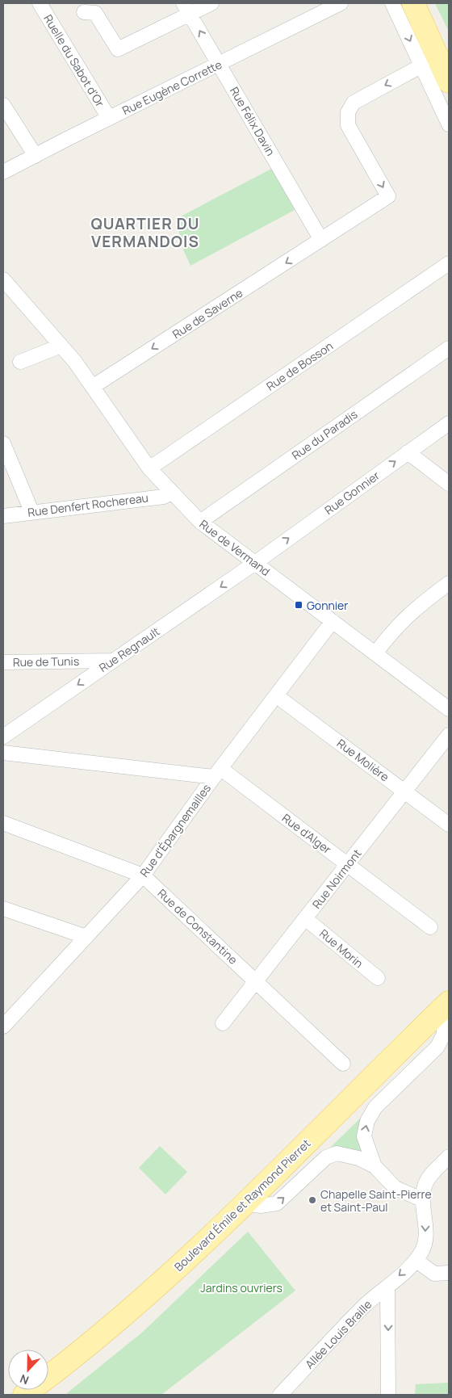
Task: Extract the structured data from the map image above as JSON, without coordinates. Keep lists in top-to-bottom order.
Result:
{
  "streets": {
    "main road": ["Boulevard Émile et Raymond Pierret"],
    "street": [
      "Ruelle du Sabot d'Or",
      "Rue Eugène Corrette",
      "Rue Félix Davin",
      "Rue de Saverne",
      "Rue de Bosson",
      "Rue du Paradis",
      "Rue Gonnier",
      "Rue Denfert Rochereau",
      "Rue de Vermand",
      "Rue Regnault",
      "Rue de Tunis",
      "Rue Molière",
      "Rue d'Épargnemailles",
      "Rue d'Alger",
      "Rue Noirmont",
      "Rue de Constantine",
      "Rue Morin",
      "Allée Louis Braille"
    ]
  },
  "crossings": [
    ["Ruelle du Sabot d'Or", "Rue Eugène Corrette"],
    ["Rue Eugène Corrette", "Rue Félix Davin"],
    ["Rue Félix Davin", "Rue de Saverne"],
    ["Rue de Saverne", "Rue de Vermand"],
    ["Rue de Bosson", "Rue de Vermand"],
    ["Rue du Paradis", "Rue de Vermand"],
    ["Rue Gonnier", "Rue de Vermand"],
    ["Rue Gonnier", "Rue Regnault"],
    ["Rue Denfert Rochereau", "Rue de Vermand"],
    ["Rue de Vermand", "Rue Regnault"],
    ["Rue de Vermand", "Rue d'Épargnemailles"],
    ["Rue Regnault", "Rue de Tunis"],
    ["Rue Molière", "Rue d'Épargnemailles"],
    ["Rue Molière", "Rue Noirmont"],
    ["Rue d'Épargnemailles", "Rue d'Alger"],
    ["Rue d'Épargnemailles", "Rue de Constantine"],
    ["Rue d'Alger", "Rue Noirmont"],
    ["Rue Noirmont", "Rue de Constantine"],
    ["Rue Noirmont", "Rue Morin"]
  ],
  "one_way": ["Rue de Saverne", "Rue Gonnier", "Rue Regnault"],
  "districts": ["QUARTIER DU VERMANDOIS"],
  "parks": ["Jardins ouvriers"],
  "places": {
    "transit": ["Gonnier"],
    "other": ["Chapelle Saint-Pierre et Saint-Paul"]
  },
  "north": "bottom"
}
